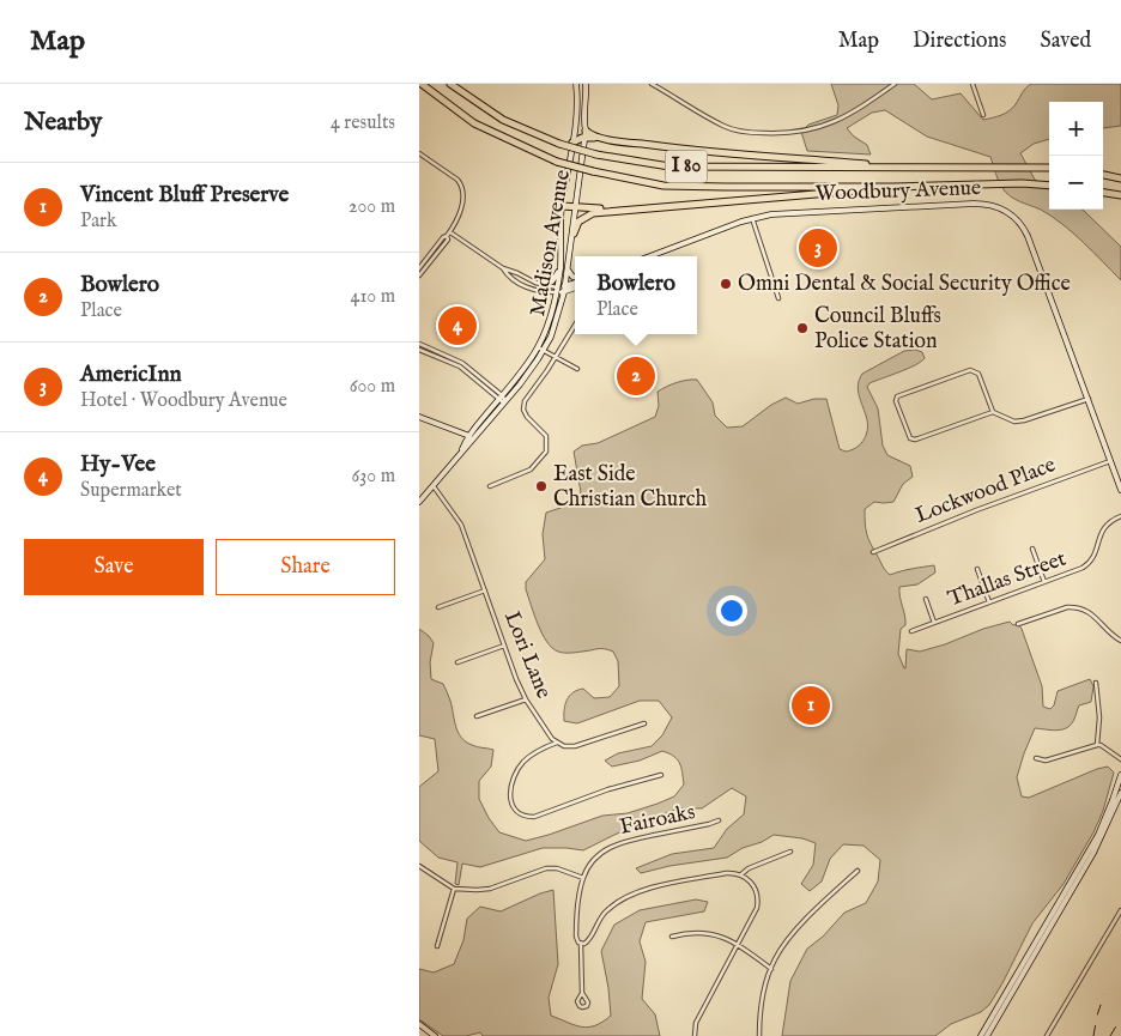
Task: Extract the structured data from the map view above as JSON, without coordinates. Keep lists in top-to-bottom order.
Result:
{
  "streets": {
    "highway": ["I 80"],
    "main road": ["Woodbury Avenue", "Madison Avenue"],
    "street": [
      "Lockwood Place",
      "Thallas Street",
      "Lori Lane",
      "Fairoaks"
    ]
  },
  "crossings": [
    ["Woodbury Avenue", "Lockwood Place"],
    ["Madison Avenue", "Lori Lane"]
  ],
  "places": ["Omni Dental & Social Security Office", "Council Bluffs Police Station", "East Side Christian Church"],
  "page": {
    "header": "Map",
    "nav": ["Map", "Directions", "Saved"],
    "heading": ["Nearby", "4 results"],
    "map_buttons": ["+", "−"],
    "list": [
      {
        "mark": "1",
        "name": "Vincent Bluff Preserve",
        "note": "Park",
        "value": "200 m"
      },
      {
        "mark": "2",
        "name": "Bowlero",
        "note": "Place",
        "value": "410 m"
      },
      {
        "mark": "3",
        "name": "AmericInn",
        "note": "Hotel · Woodbury Avenue",
        "value": "600 m"
      },
      {
        "mark": "4",
        "name": "Hy-Vee",
        "note": "Supermarket",
        "value": "630 m"
      }
    ],
    "pins": [
      "3",
      "4",
      "2",
      "1"
    ],
    "popup": ["Bowlero", "Place"],
    "buttons": ["Save", "Share"]
  }
}
